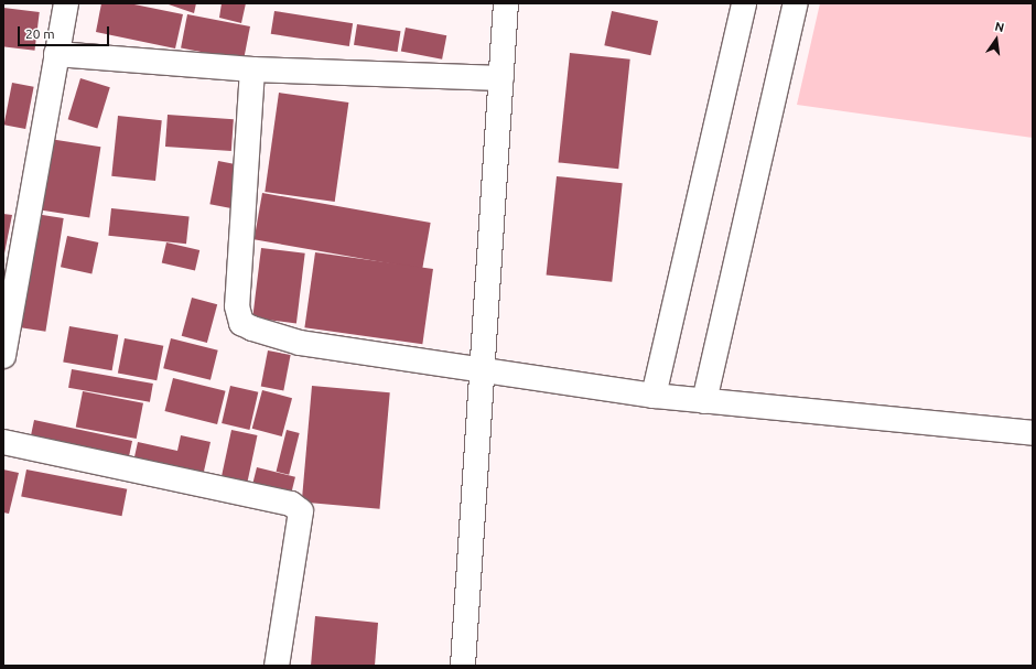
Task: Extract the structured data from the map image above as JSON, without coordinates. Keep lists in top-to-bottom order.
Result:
{
  "scale_bar": "20 m",
  "north": "top"
}
